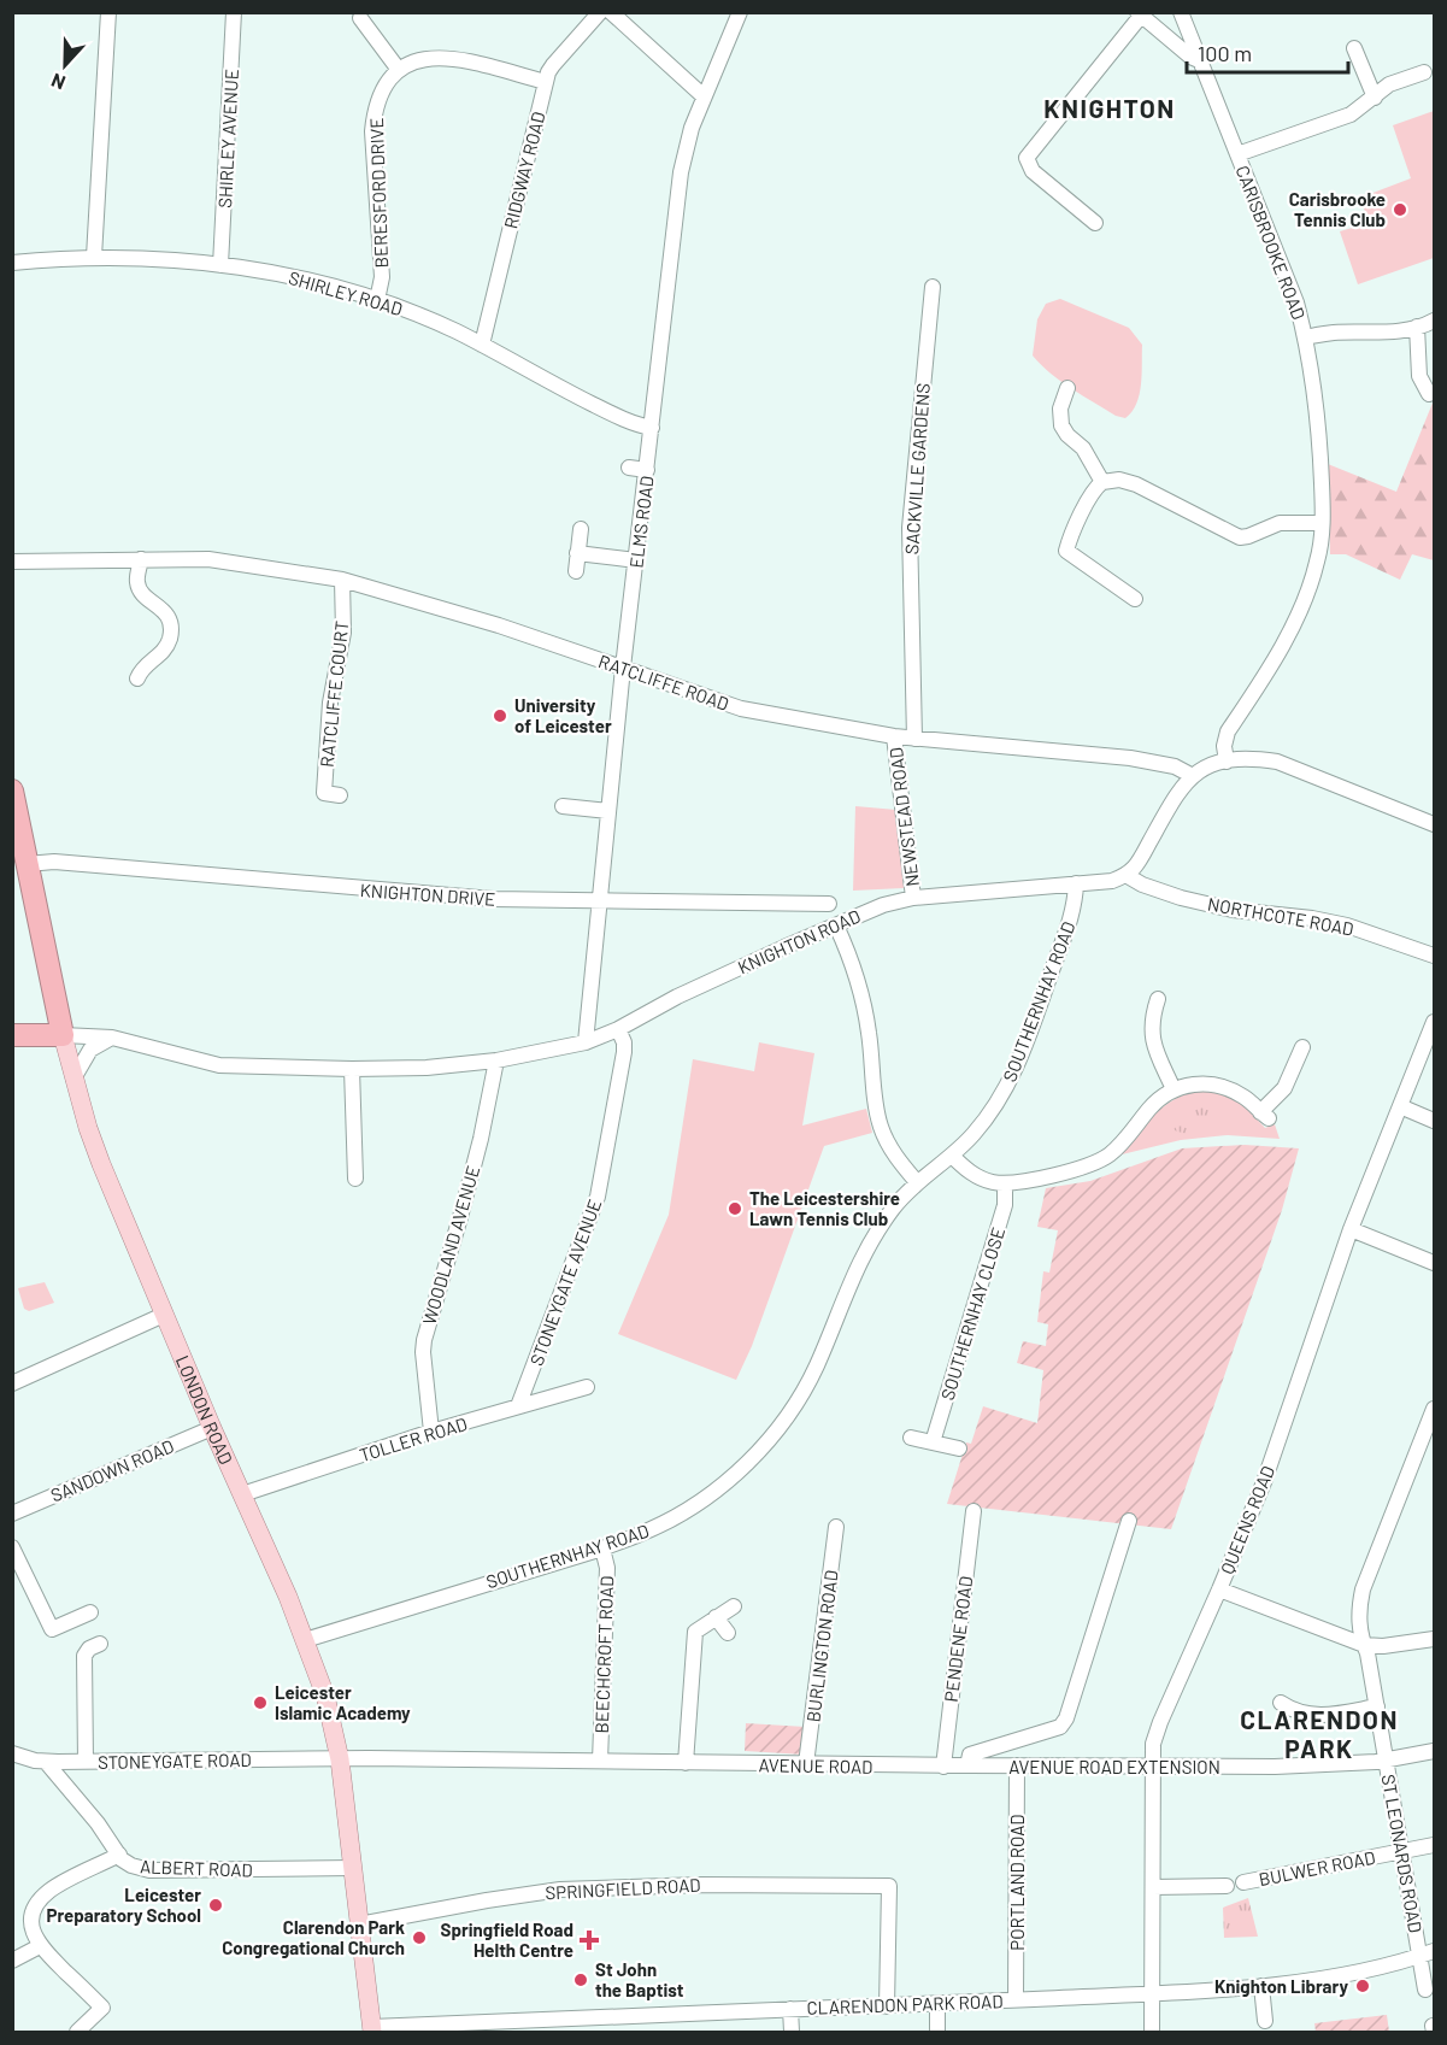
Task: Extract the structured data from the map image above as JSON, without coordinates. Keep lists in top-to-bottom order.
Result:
{
  "streets": {
    "highway": ["LONDON ROAD"],
    "street": [
      "SHIRLEY AVENUE",
      "RIDGWAY ROAD",
      "BERESFORD DRIVE",
      "CARISBROOKE ROAD",
      "SHIRLEY ROAD",
      "SACKVILLE GARDENS",
      "ELMS ROAD",
      "RATCLIFFE ROAD",
      "RATCLIFFE COURT",
      "NEWSTEAD ROAD",
      "KNIGHTON DRIVE",
      "NORTHCOTE ROAD",
      "KNIGHTON ROAD",
      "SOUTHERNHAY ROAD",
      "WOODLAND AVENUE",
      "STONEYGATE AVENUE",
      "SOUTHERNHAY CLOSE",
      "TOLLER ROAD",
      "SANDOWN ROAD",
      "QUEENS ROAD",
      "PENDENE ROAD",
      "BURLINGTON ROAD",
      "BEECHCROFT ROAD",
      "STONEYGATE ROAD",
      "AVENUE ROAD",
      "AVENUE ROAD EXTENSION",
      "ST LEONARDS ROAD",
      "ALBERT ROAD",
      "BULWER ROAD",
      "PORTLAND ROAD",
      "SPRINGFIELD ROAD",
      "CLARENDON PARK ROAD"
    ]
  },
  "crossings": [
    ["SHIRLEY AVENUE", "SHIRLEY ROAD"],
    ["RIDGWAY ROAD", "SHIRLEY ROAD"],
    ["BERESFORD DRIVE", "SHIRLEY ROAD"],
    ["SHIRLEY ROAD", "ELMS ROAD"],
    ["SACKVILLE GARDENS", "RATCLIFFE ROAD"],
    ["ELMS ROAD", "RATCLIFFE ROAD"],
    ["ELMS ROAD", "KNIGHTON DRIVE"],
    ["ELMS ROAD", "KNIGHTON ROAD"],
    ["RATCLIFFE ROAD", "RATCLIFFE COURT"],
    ["RATCLIFFE ROAD", "NEWSTEAD ROAD"],
    ["NEWSTEAD ROAD", "KNIGHTON ROAD"],
    ["KNIGHTON DRIVE", "LONDON ROAD"],
    ["NORTHCOTE ROAD", "KNIGHTON ROAD"],
    ["KNIGHTON ROAD", "SOUTHERNHAY ROAD"],
    ["KNIGHTON ROAD", "WOODLAND AVENUE"],
    ["KNIGHTON ROAD", "STONEYGATE AVENUE"],
    ["KNIGHTON ROAD", "LONDON ROAD"],
    ["SOUTHERNHAY ROAD", "LONDON ROAD"],
    ["SOUTHERNHAY ROAD", "BEECHCROFT ROAD"],
    ["WOODLAND AVENUE", "TOLLER ROAD"],
    ["STONEYGATE AVENUE", "TOLLER ROAD"],
    ["LONDON ROAD", "TOLLER ROAD"],
    ["LONDON ROAD", "SANDOWN ROAD"],
    ["LONDON ROAD", "STONEYGATE ROAD"],
    ["LONDON ROAD", "AVENUE ROAD"],
    ["LONDON ROAD", "ALBERT ROAD"],
    ["LONDON ROAD", "SPRINGFIELD ROAD"],
    ["LONDON ROAD", "CLARENDON PARK ROAD"],
    ["QUEENS ROAD", "AVENUE ROAD EXTENSION"],
    ["QUEENS ROAD", "CLARENDON PARK ROAD"],
    ["PENDENE ROAD", "AVENUE ROAD"],
    ["BURLINGTON ROAD", "AVENUE ROAD"],
    ["BEECHCROFT ROAD", "AVENUE ROAD"],
    ["STONEYGATE ROAD", "AVENUE ROAD"],
    ["STONEYGATE ROAD", "ALBERT ROAD"],
    ["AVENUE ROAD", "AVENUE ROAD EXTENSION"],
    ["AVENUE ROAD EXTENSION", "ST LEONARDS ROAD"],
    ["AVENUE ROAD EXTENSION", "PORTLAND ROAD"],
    ["ST LEONARDS ROAD", "BULWER ROAD"],
    ["ST LEONARDS ROAD", "CLARENDON PARK ROAD"],
    ["PORTLAND ROAD", "CLARENDON PARK ROAD"],
    ["SPRINGFIELD ROAD", "CLARENDON PARK ROAD"]
  ],
  "districts": ["KNIGHTON", "CLARENDON PARK"],
  "places": {
    "other": [
      "Carisbrooke Tennis Club",
      "University of Leicester",
      "The Leicestershire Lawn Tennis Club",
      "Leicester Islamic Academy",
      "Leicester Preparatory School",
      "Clarendon Park Congregational Church",
      "St John the Baptist",
      "Knighton Library"
    ],
    "health": ["Springfield Road Helth Centre"]
  },
  "scale_bar": "100 m",
  "north": "bottom"
}
